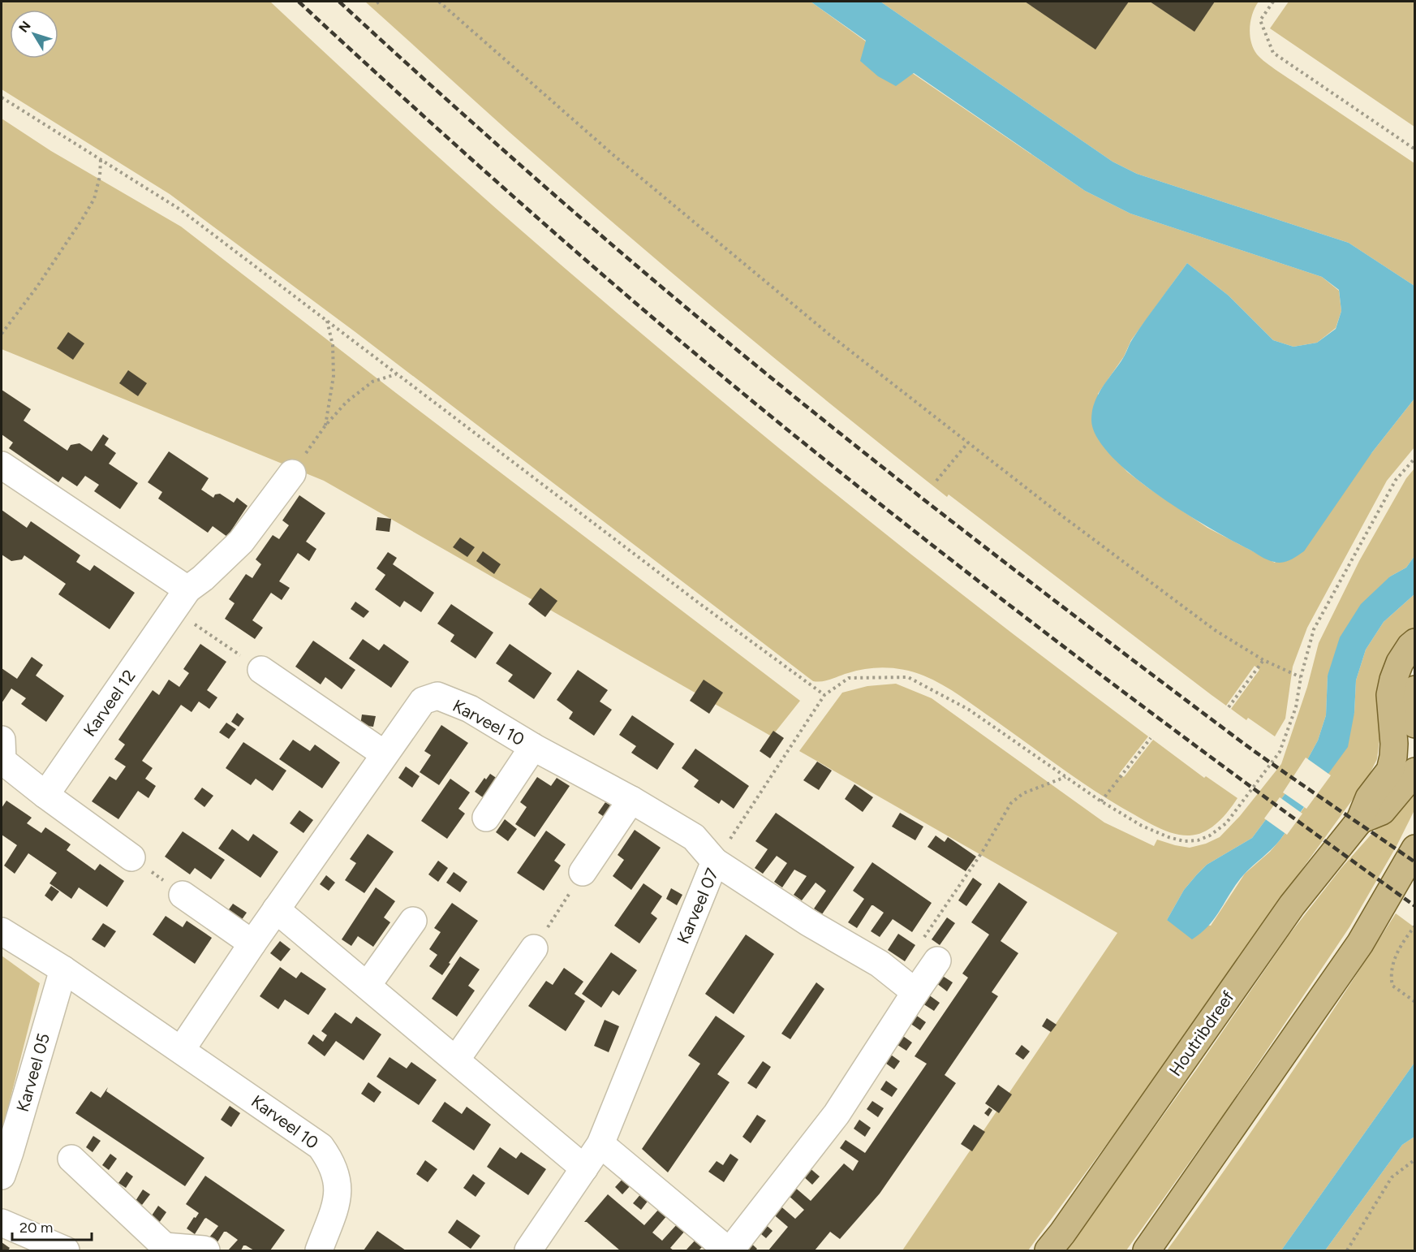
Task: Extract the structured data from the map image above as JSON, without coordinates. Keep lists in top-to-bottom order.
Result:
{
  "streets": {
    "main road": ["Houtribdreef"],
    "street": [
      "Karveel 12",
      "Karveel 10",
      "Karveel 07",
      "Karveel 05"
    ]
  },
  "crossings": [
    ["Karveel 10", "Karveel 07"],
    ["Karveel 10", "Karveel 05"]
  ],
  "scale_bar": "20 m",
  "north": "top left"
}
